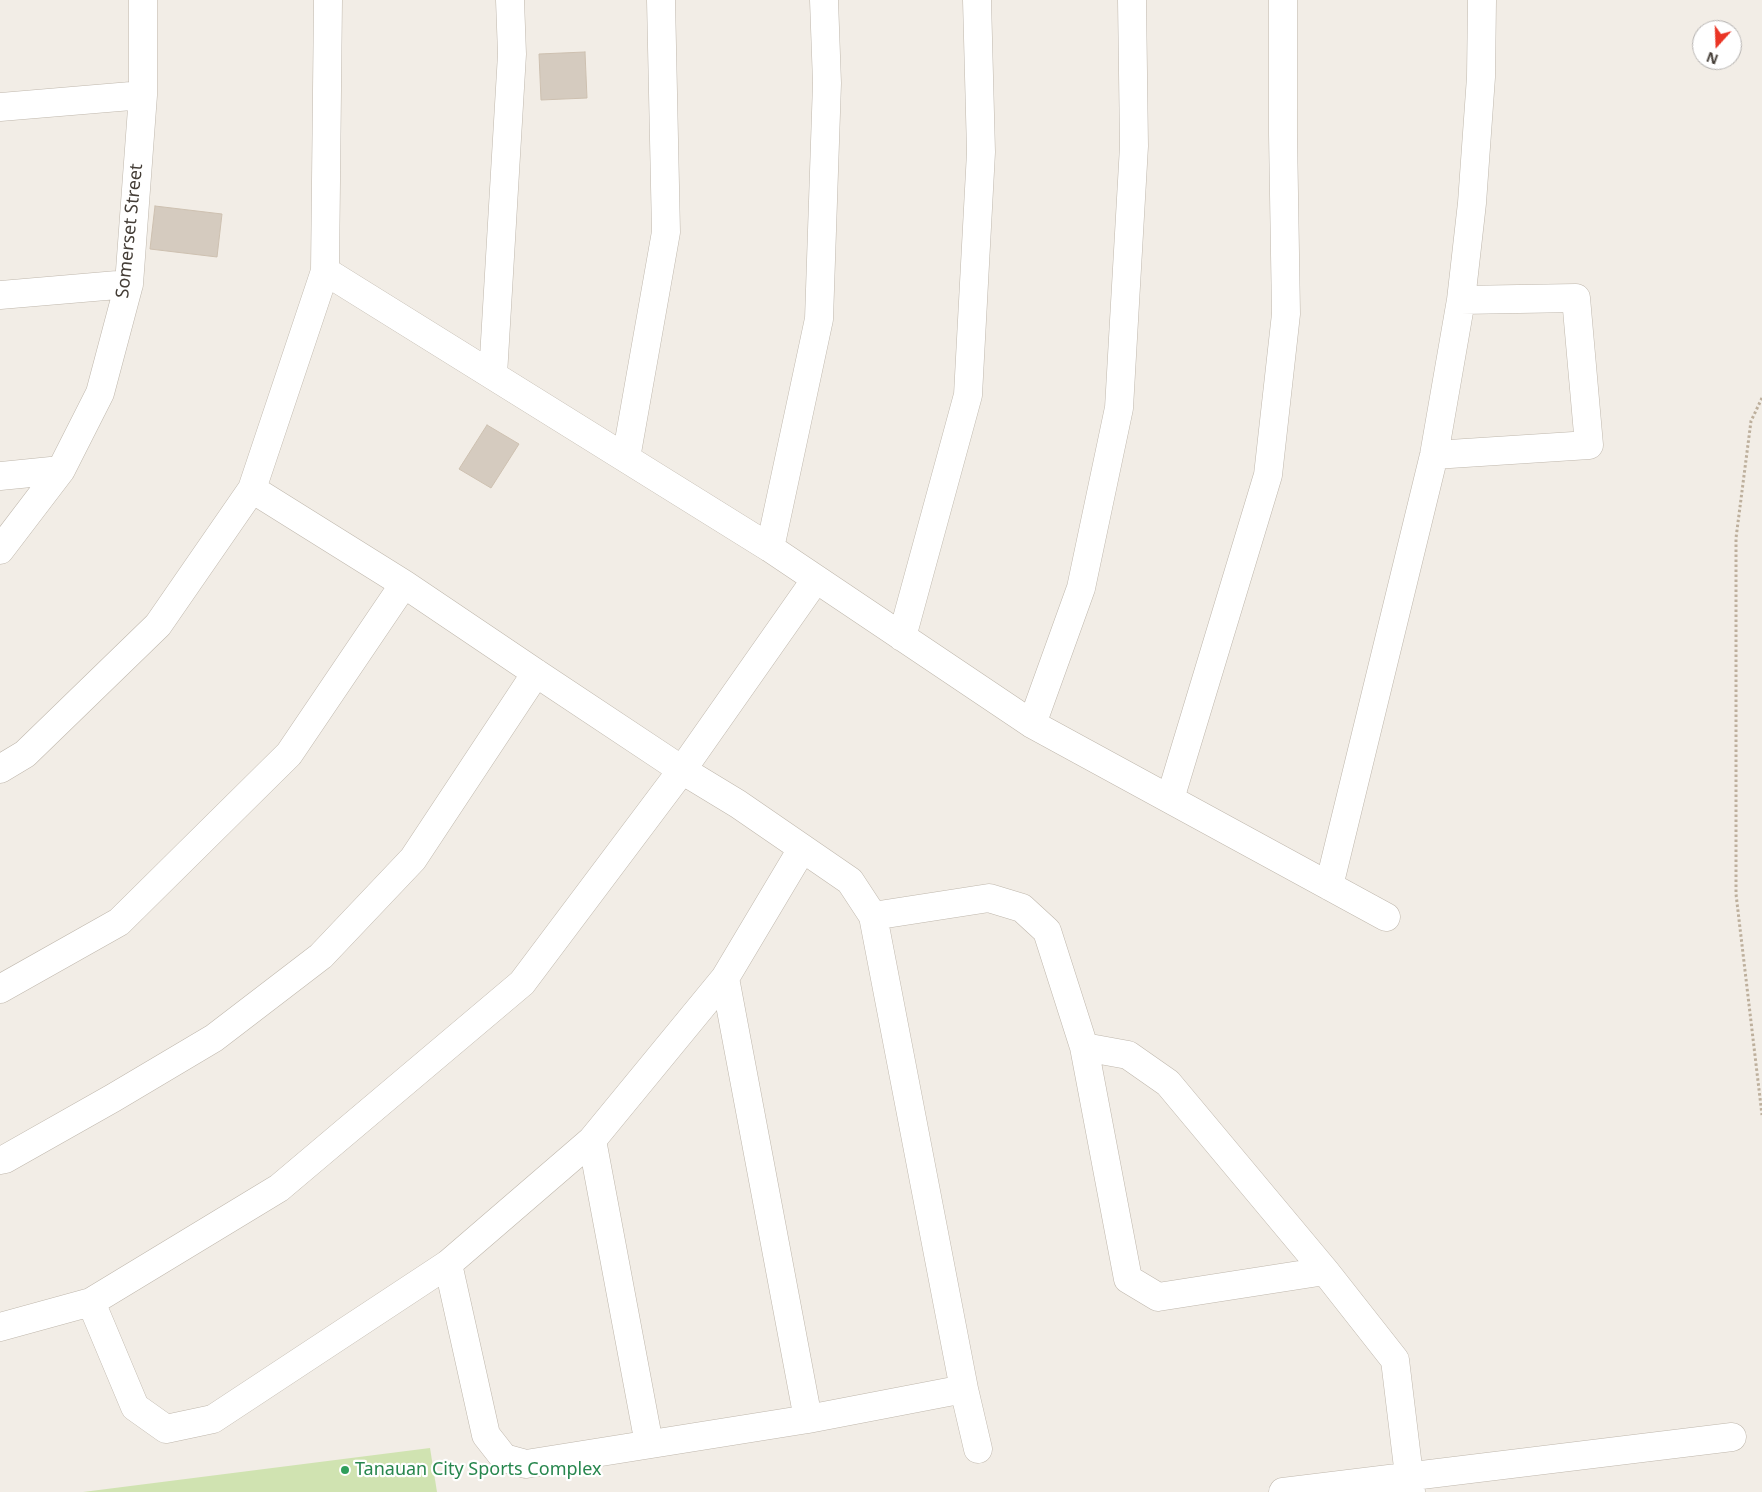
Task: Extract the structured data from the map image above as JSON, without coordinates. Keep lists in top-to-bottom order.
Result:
{
  "streets": {
    "street": ["Somerset Street"]
  },
  "places": ["Tanauan City Sports Complex"],
  "north": "bottom"
}
